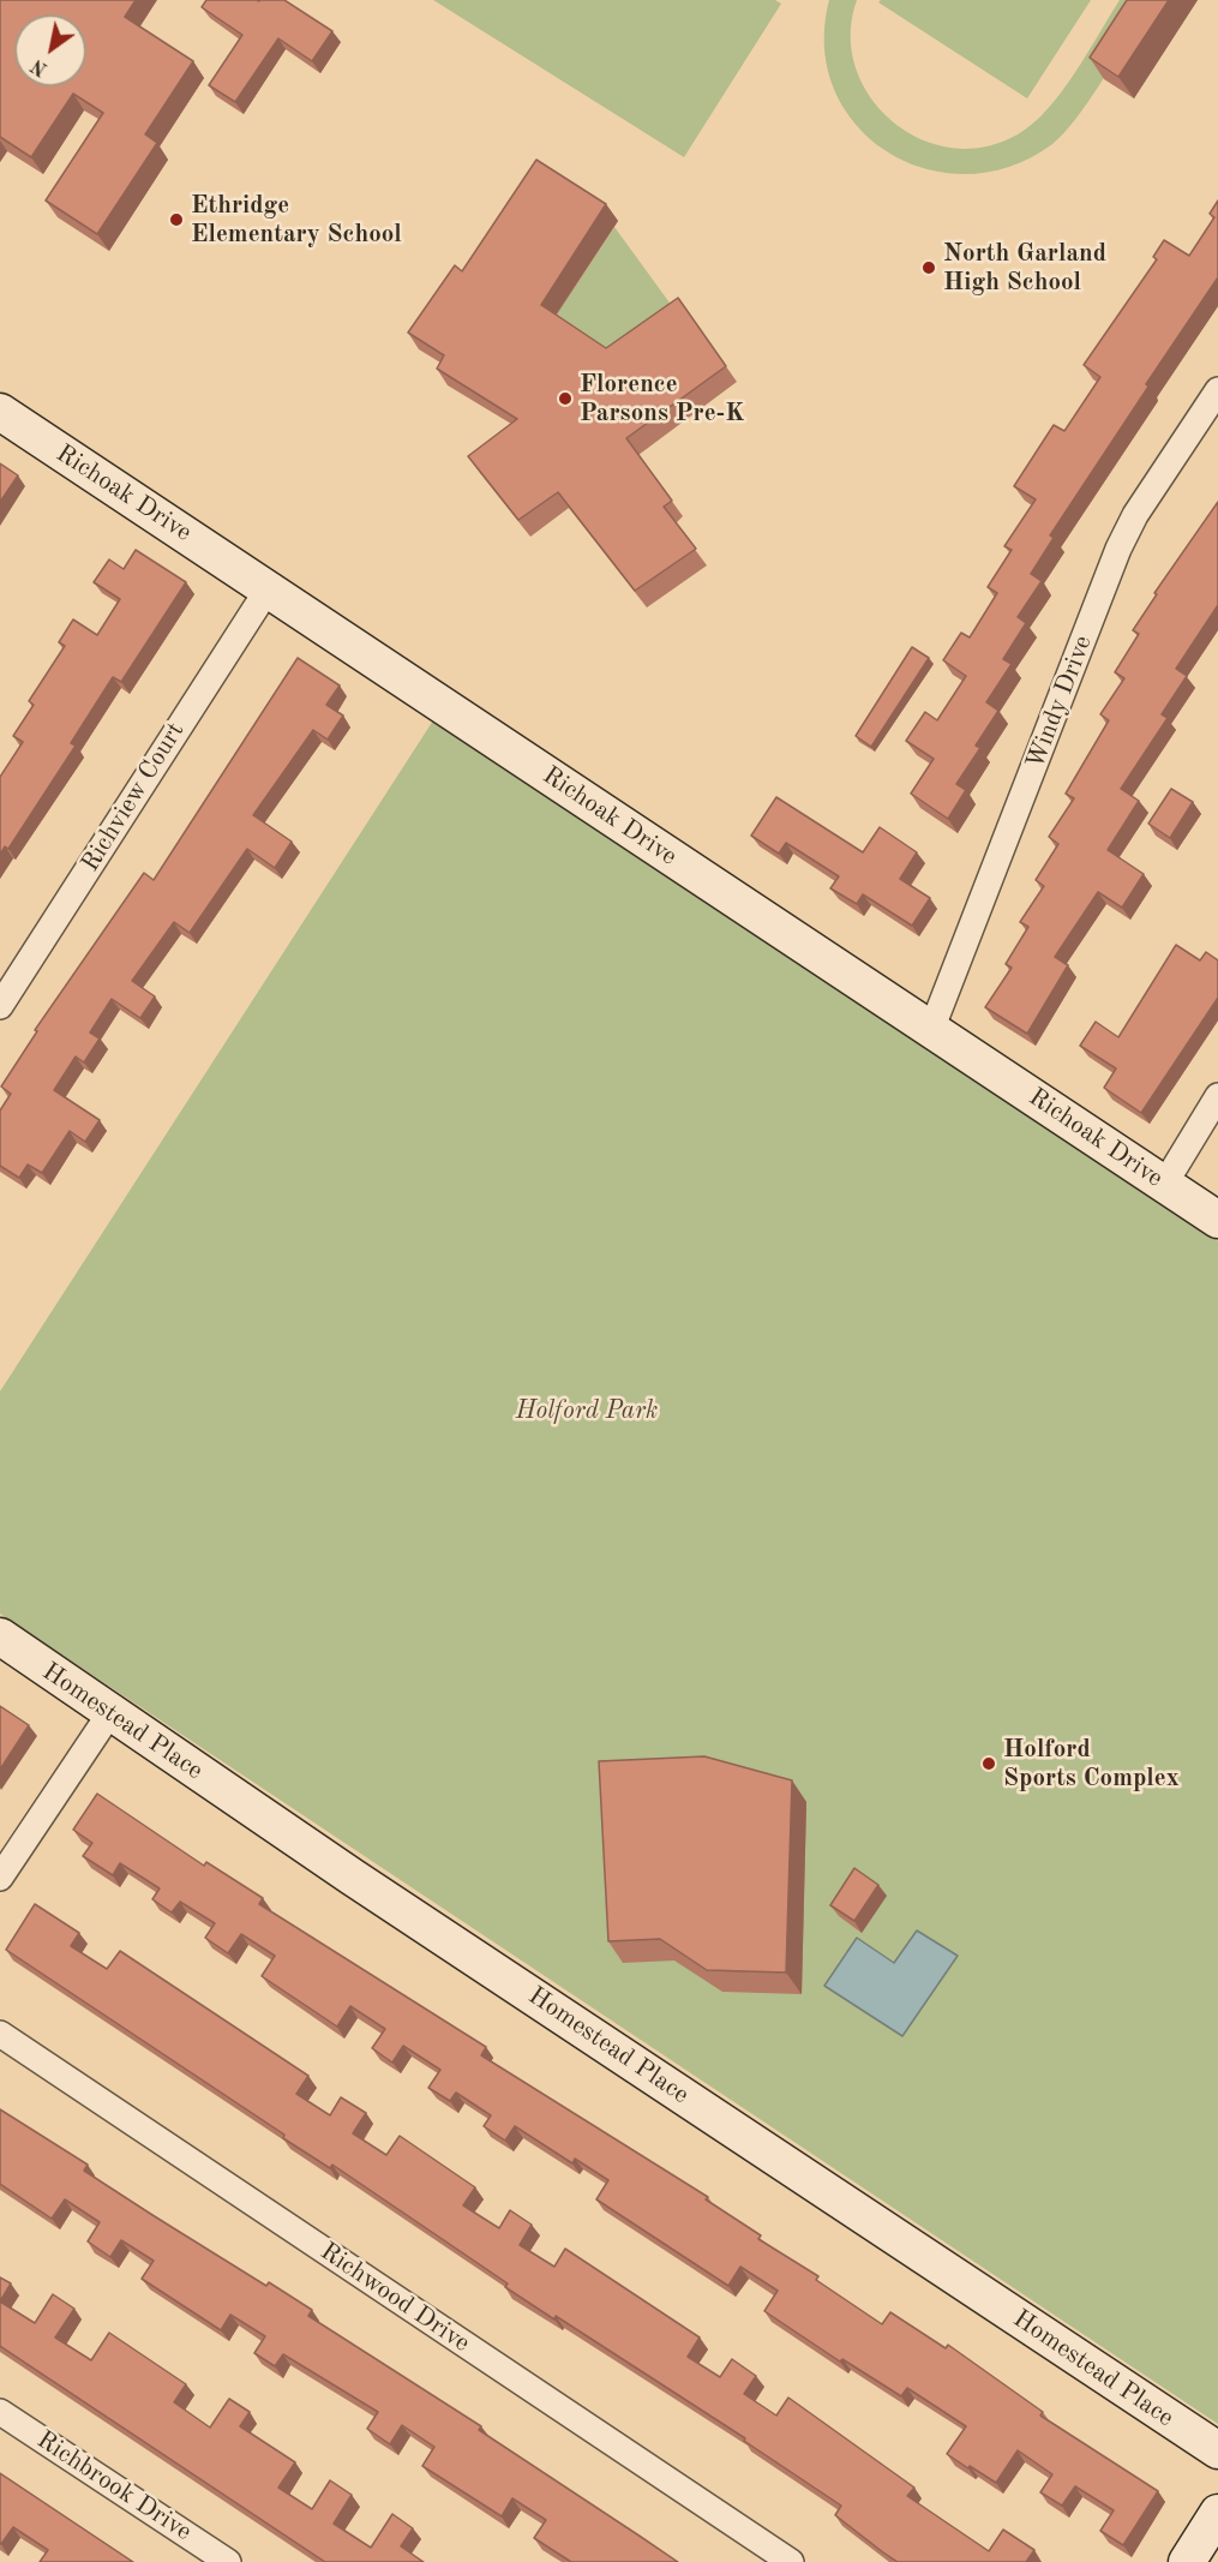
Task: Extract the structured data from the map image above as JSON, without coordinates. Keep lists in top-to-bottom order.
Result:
{
  "streets": {
    "street": [
      "Richoak Drive",
      "Windy Drive",
      "Richview Court",
      "Homestead Place",
      "Richwood Drive",
      "Richbrook Drive"
    ]
  },
  "crossings": [
    ["Richoak Drive", "Windy Drive"],
    ["Richoak Drive", "Richview Court"]
  ],
  "parks": ["Holford Park"],
  "places": [
    "Ethridge Elementary School",
    "North Garland High School",
    "Florence Parsons Pre-K",
    "Holford Sports Complex"
  ],
  "north": "bottom left"
}
